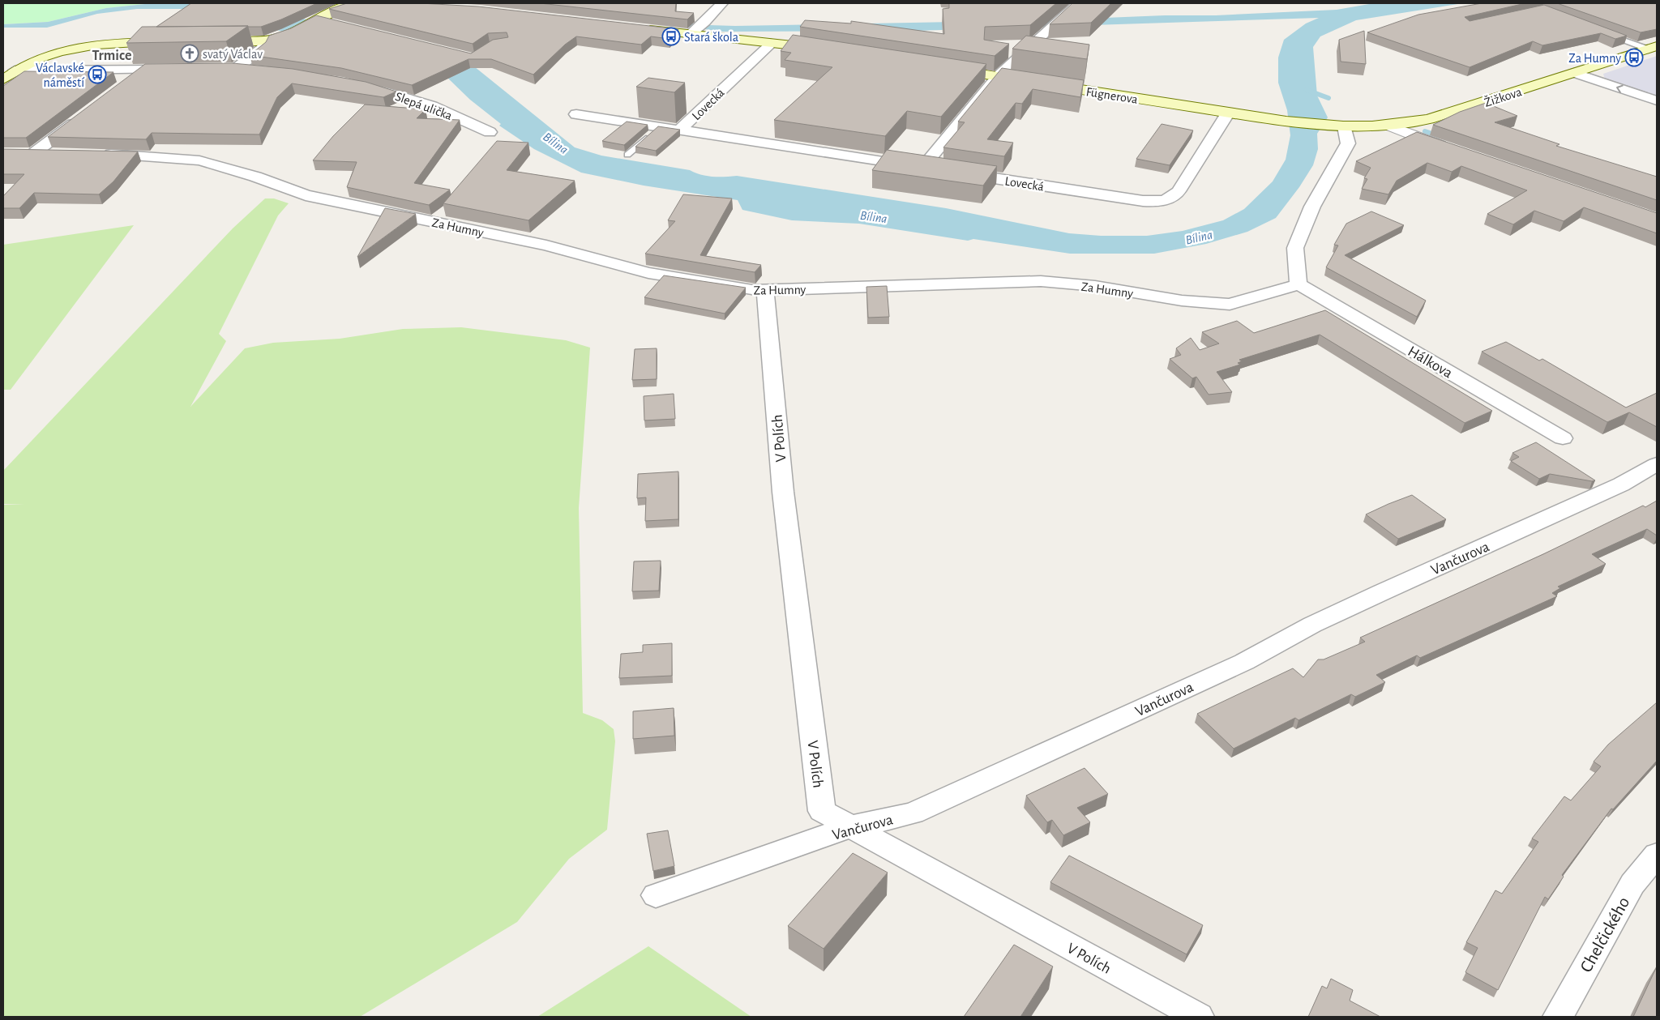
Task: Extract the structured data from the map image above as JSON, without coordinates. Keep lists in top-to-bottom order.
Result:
{
  "streets": {
    "main road": ["Fügnerova", "Žižkova"],
    "street": [
      "Lovecká",
      "Slepá ulička",
      "Za Humny",
      "Hálkova",
      "V Polích",
      "Vančurova",
      "Chelčického"
    ]
  },
  "crossings": [
    ["Fügnerova", "Žižkova"],
    ["Fügnerova", "Lovecká"],
    ["Za Humny", "Hálkova"],
    ["Za Humny", "V Polích"],
    ["V Polích", "Vančurova"]
  ],
  "districts": ["Trmice"],
  "water": ["Bílina"],
  "places": {
    "bus stop": ["Stará škola", "Za Humny", "Václavské náměstí"],
    "church": ["svatý Václav"]
  }
}
